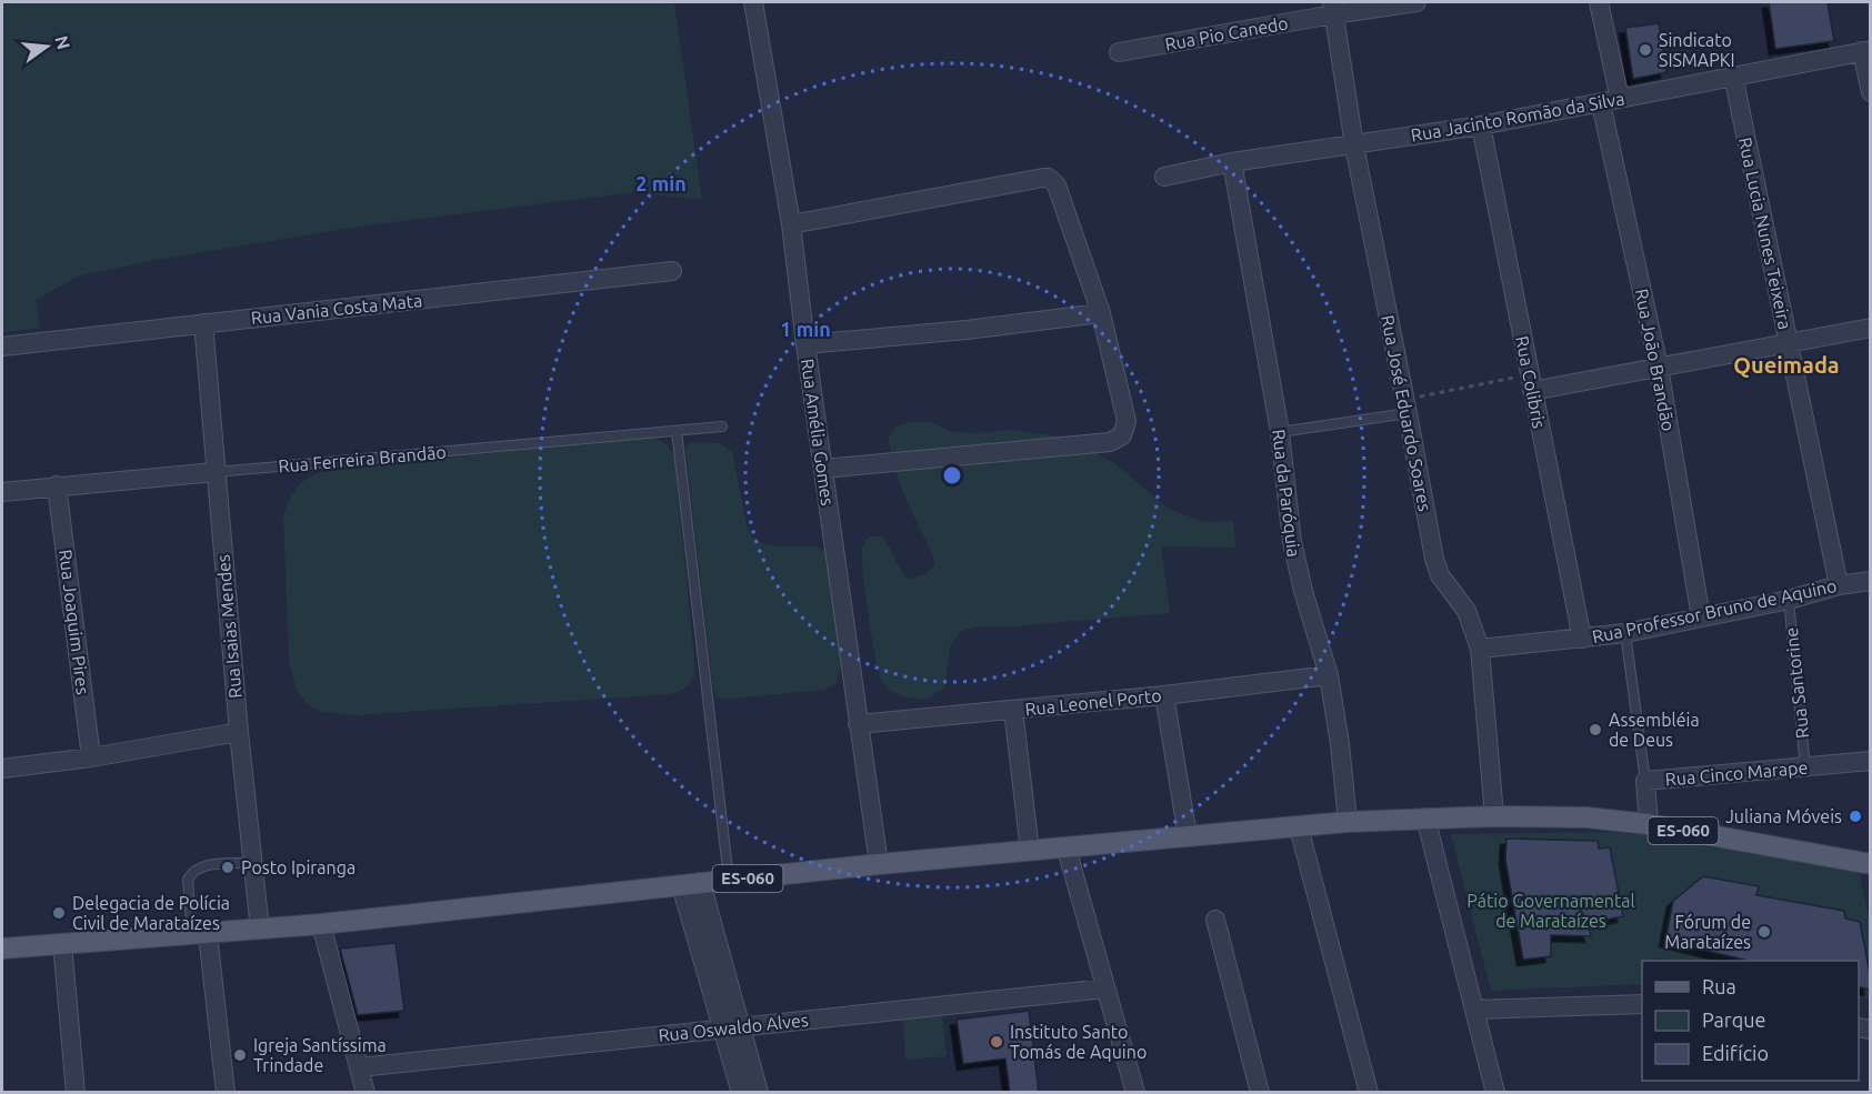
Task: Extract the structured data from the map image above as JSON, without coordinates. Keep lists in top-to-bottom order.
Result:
{
  "streets": {
    "main road": ["ES-060"],
    "street": [
      "Rua Pio Canedo",
      "Rua Jacinto Romão da Silva",
      "Rua Lucia Nunes Teixeira",
      "Rua Vania Costa Mata",
      "Rua João Brandão",
      "Rua Colibris",
      "Rua José Eduardo Soares",
      "Rua Amélia Gomes",
      "Rua Ferreira Brandão",
      "Rua da Paróquia",
      "Rua Professor Bruno de Aquino",
      "Rua Joaquim Pires",
      "Rua Isaias Mendes",
      "Rua Leonel Porto",
      "Rua Cinco Marape",
      "Rua Oswaldo Alves"
    ],
    "lane": ["Rua Santorine"]
  },
  "crossings": [
    ["Rua Pio Canedo", "Rua José Eduardo Soares"],
    ["Rua Jacinto Romão da Silva", "Rua Lucia Nunes Teixeira"],
    ["Rua Jacinto Romão da Silva", "Rua João Brandão"],
    ["Rua Jacinto Romão da Silva", "Rua Colibris"],
    ["Rua Jacinto Romão da Silva", "Rua José Eduardo Soares"],
    ["Rua Jacinto Romão da Silva", "Rua da Paróquia"],
    ["Rua Lucia Nunes Teixeira", "Rua Professor Bruno de Aquino"],
    ["Rua Vania Costa Mata", "Rua Isaias Mendes"],
    ["Rua João Brandão", "Rua Professor Bruno de Aquino"],
    ["Rua Colibris", "Rua Professor Bruno de Aquino"],
    ["Rua José Eduardo Soares", "Rua Professor Bruno de Aquino"],
    ["Rua José Eduardo Soares", "ES-060"],
    ["Rua Amélia Gomes", "Rua Leonel Porto"],
    ["Rua Amélia Gomes", "ES-060"],
    ["Rua Ferreira Brandão", "Rua Joaquim Pires"],
    ["Rua Ferreira Brandão", "Rua Isaias Mendes"],
    ["Rua da Paróquia", "Rua Leonel Porto"],
    ["Rua da Paróquia", "ES-060"],
    ["Rua Professor Bruno de Aquino", "Rua Santorine"],
    ["Rua Isaias Mendes", "ES-060"],
    ["Rua Santorine", "Rua Cinco Marape"],
    ["Rua Cinco Marape", "ES-060"]
  ],
  "districts": ["Queimada"],
  "parks": ["Pátio Governamental de Marataízes"],
  "places": [
    "Sindicato SISMAPKI",
    "Assembléia de Deus",
    "Juliana Móveis",
    "Posto Ipiranga",
    "Delegacia de Polícia Civil de Marataízes",
    "Fórum de Marataízes",
    "Instituto Santo Tomás de Aquino",
    "Igreja Santíssima Trindade"
  ],
  "legend": ["Rua", "Parque", "Edifício"],
  "north": "right",
  "rings": ["2 min", "1 min"]
}
